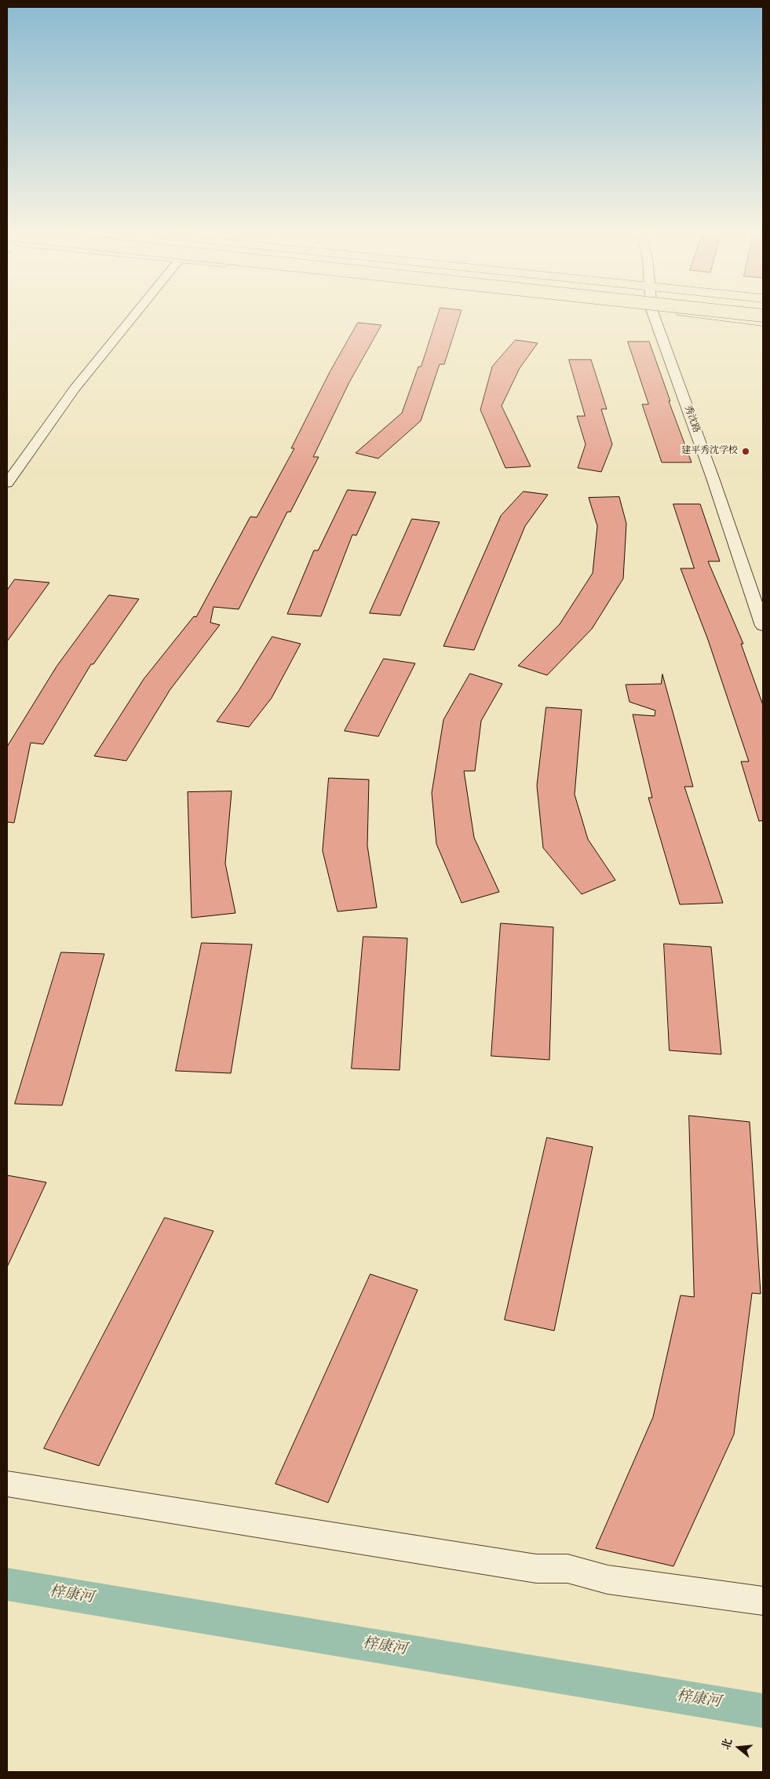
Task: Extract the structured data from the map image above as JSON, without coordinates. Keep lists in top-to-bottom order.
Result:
{
  "streets": {
    "street": ["秀沈路"]
  },
  "water": ["梓康河"],
  "places": ["建平秀沈学校"],
  "north": "left"
}
